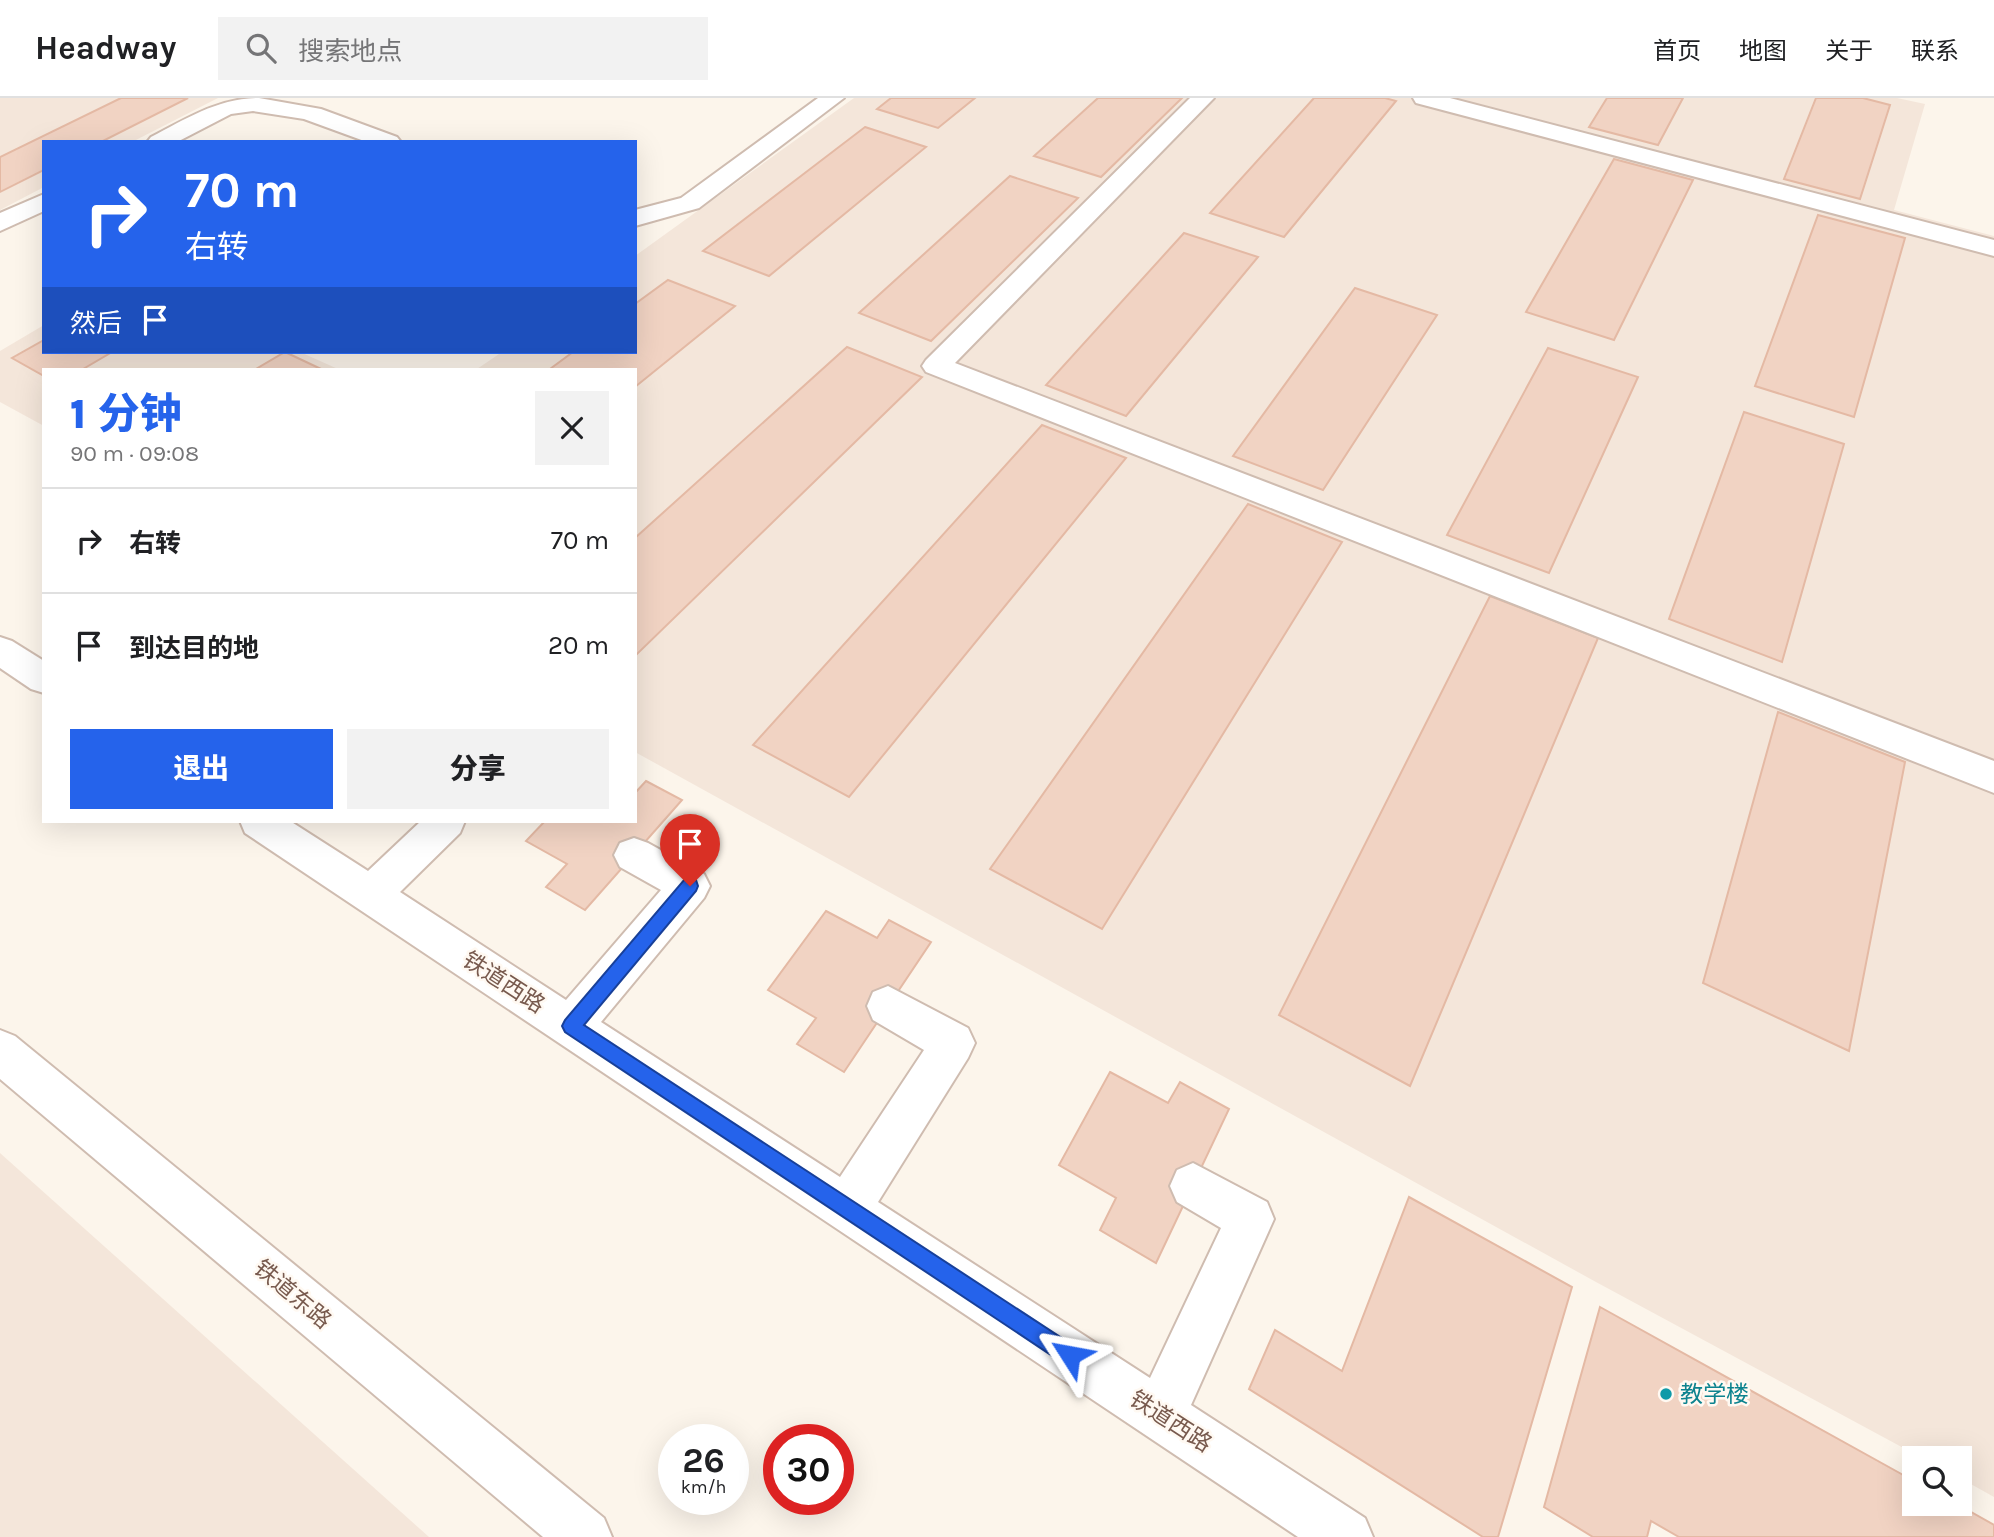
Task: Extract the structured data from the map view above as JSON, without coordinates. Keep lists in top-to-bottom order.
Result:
{
  "streets": {
    "street": ["铁道西路", "铁道东路"]
  },
  "places": ["教学楼"],
  "page": {
    "header": "Headway",
    "search": "搜索地点",
    "nav": [
      "首页",
      "地图",
      "关于",
      "联系"
    ],
    "turn": ["70 m", "右转"],
    "then": "然后",
    "heading": ["1 分钟", "90 m · 09:08"],
    "list": [
      {
        "name": "右转",
        "value": "70 m"
      },
      {
        "name": "到达目的地",
        "value": "20 m"
      }
    ],
    "buttons": ["退出", "分享"],
    "speed": "26 km/h",
    "limit": "30"
  }
}
